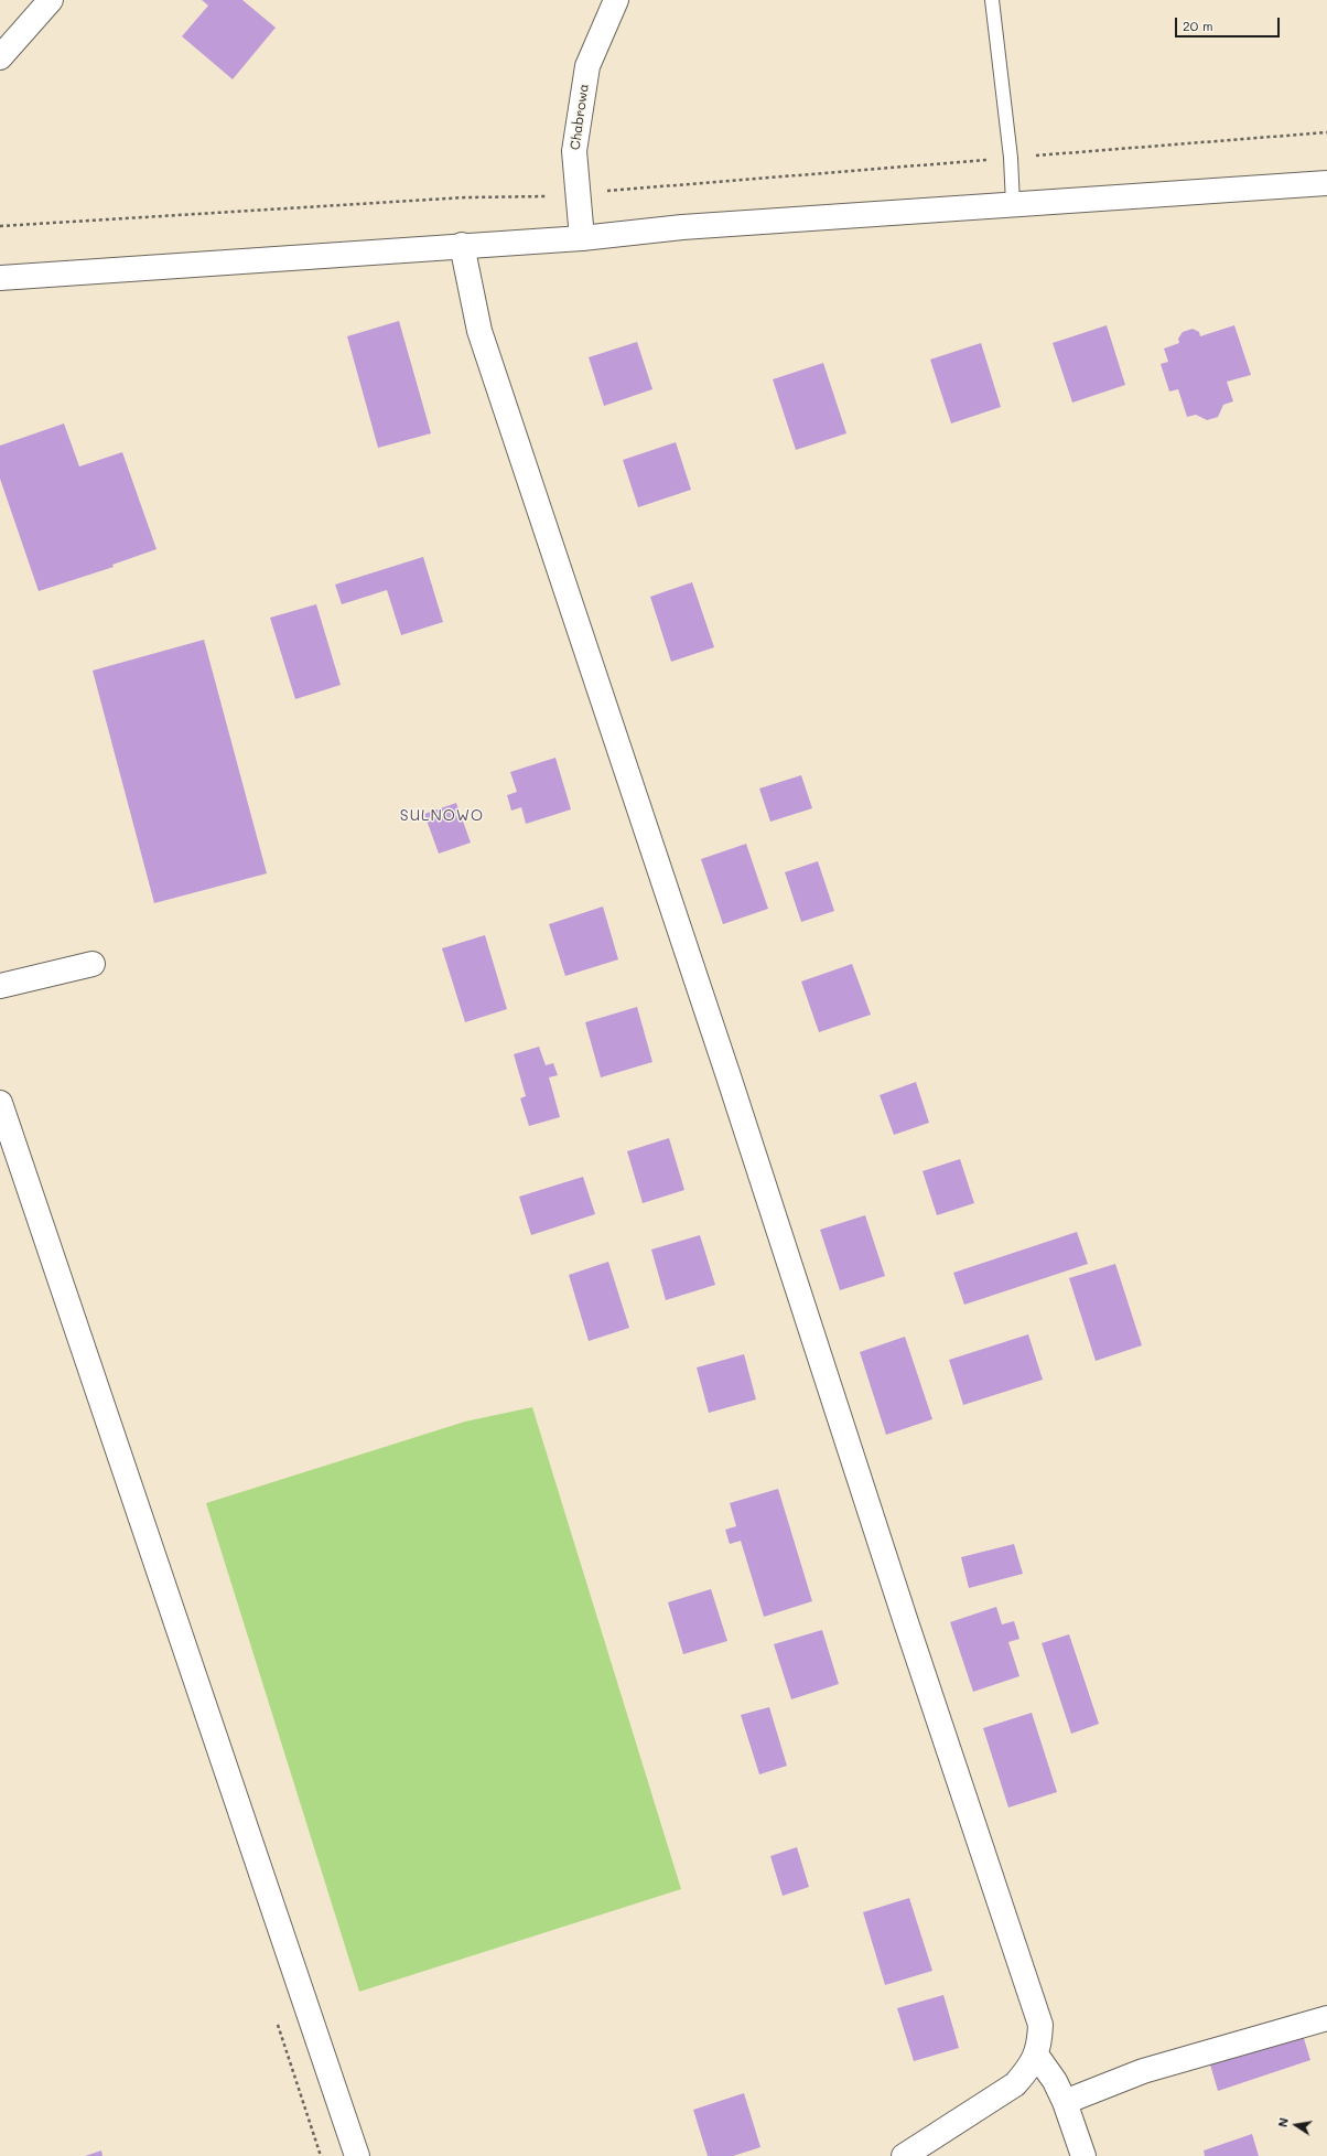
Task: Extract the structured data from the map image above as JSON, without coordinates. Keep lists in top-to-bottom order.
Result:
{
  "streets": {
    "street": ["Chabrowa"]
  },
  "districts": ["SULNOWO"],
  "scale_bar": "20 m",
  "north": "left"
}
